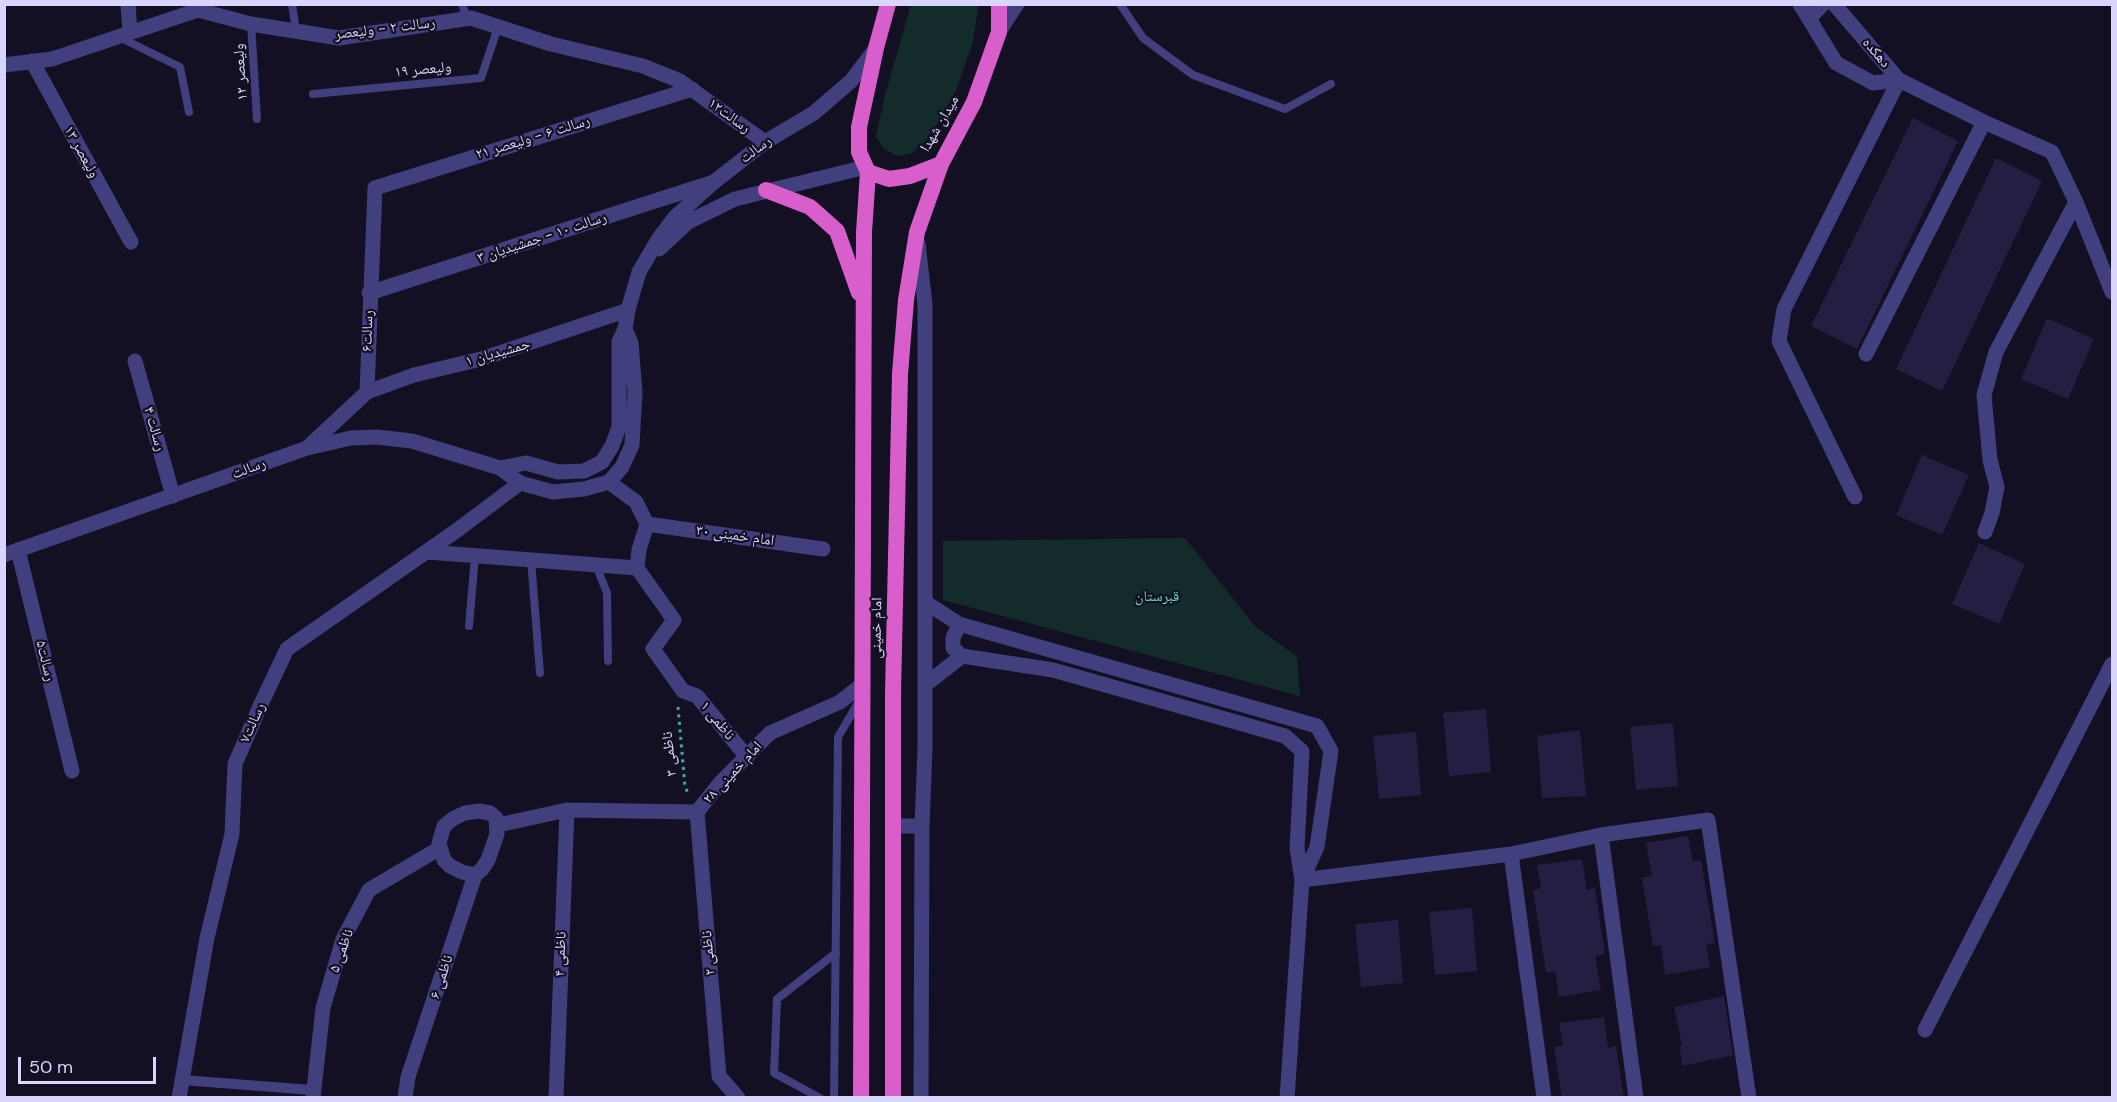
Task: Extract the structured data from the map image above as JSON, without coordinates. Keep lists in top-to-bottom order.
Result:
{
  "streets": {
    "highway": ["میدان شهدا", "امام خمینی"],
    "street": [
      "رسالت ۲ - ولیعصر",
      "دهکده",
      "رسالت۱۲",
      "رسالت ۶ - ولیعصر ۲۱",
      "رسالت",
      "ولیعصر ۱۳",
      "رسالت ۱۰ - جمشیدیان ۳",
      "رسالت۶",
      "جمشیدیان ۱",
      "رسالت ۴",
      "امام خمینی ۳۰",
      "رسالت۵",
      "ناظمی ۱",
      "رسالت۷",
      "امام خمینی ۲۸",
      "ناظمی ۵",
      "ناظمی ۲",
      "ناظمی ۴",
      "ناظمی ۶"
    ],
    "lane": ["ولیعصر ۱۹", "ولیعصر ۱۲"],
    "path": ["ناظمی ۳"]
  },
  "crossings": [
    ["رسالت ۲ - ولیعصر", "ولیعصر ۱۹"],
    ["رسالت ۲ - ولیعصر", "ولیعصر ۱۲"],
    ["رسالت ۲ - ولیعصر", "رسالت۱۲"],
    ["رسالت ۲ - ولیعصر", "رسالت ۶ - ولیعصر ۲۱"],
    ["رسالت ۲ - ولیعصر", "ولیعصر ۱۳"],
    ["رسالت۱۲", "رسالت ۶ - ولیعصر ۲۱"],
    ["رسالت۱۲", "رسالت"],
    ["میدان شهدا", "رسالت"],
    ["میدان شهدا", "امام خمینی"],
    ["رسالت ۶ - ولیعصر ۲۱", "رسالت۶"],
    ["رسالت", "رسالت ۱۰ - جمشیدیان ۳"],
    ["رسالت", "جمشیدیان ۱"],
    ["رسالت", "رسالت ۴"],
    ["رسالت", "امام خمینی"],
    ["رسالت", "رسالت۵"],
    ["رسالت", "رسالت۷"],
    ["رسالت ۱۰ - جمشیدیان ۳", "رسالت۶"],
    ["رسالت۶", "جمشیدیان ۱"],
    ["امام خمینی", "امام خمینی ۲۸"],
    ["ناظمی ۱", "ناظمی ۳"],
    ["ناظمی ۱", "امام خمینی ۲۸"],
    ["ناظمی ۳", "امام خمینی ۲۸"],
    ["ناظمی ۳", "ناظمی ۲"],
    ["امام خمینی ۲۸", "ناظمی ۲"],
    ["ناظمی ۵", "ناظمی ۶"]
  ],
  "parks": ["قبرستان"],
  "scale_bar": "50 m"
}
